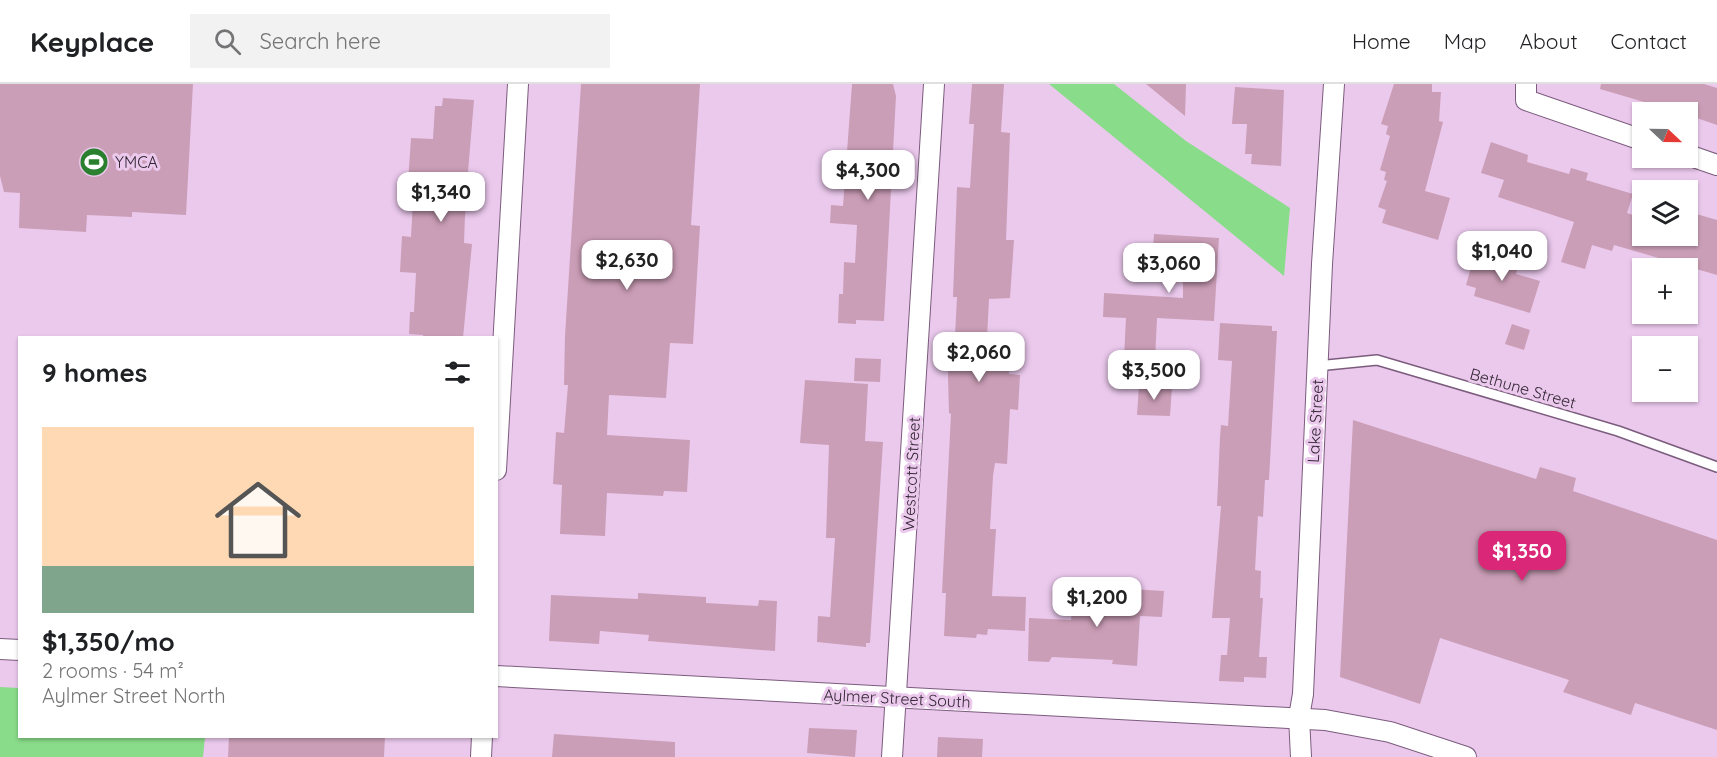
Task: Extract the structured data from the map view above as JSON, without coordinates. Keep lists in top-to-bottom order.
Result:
{
  "streets": {
    "street": ["Lake Street", "Westcott Street", "Aylmer Street South"],
    "lane": ["Bethune Street"]
  },
  "crossings": [
    ["Bethune Street", "Lake Street"],
    ["Lake Street", "Aylmer Street South"],
    ["Westcott Street", "Aylmer Street South"]
  ],
  "places": {
    "sports": ["YMCA"]
  },
  "north": "right",
  "page": {
    "header": "Keyplace",
    "search": "Search here",
    "nav": [
      "Home",
      "Map",
      "About",
      "Contact"
    ],
    "map_buttons": ["+", "−"],
    "price": [
      "$4,300",
      "$1,340",
      "$1,040",
      "$2,630",
      "$3,060",
      "$2,060",
      "$3,500",
      "$1,350",
      "$1,200"
    ],
    "heading": "9 homes",
    "list": [
      {
        "name": "$1,350/mo",
        "note": "2 rooms · 54 m² · Aylmer Street North"
      }
    ]
  }
}
